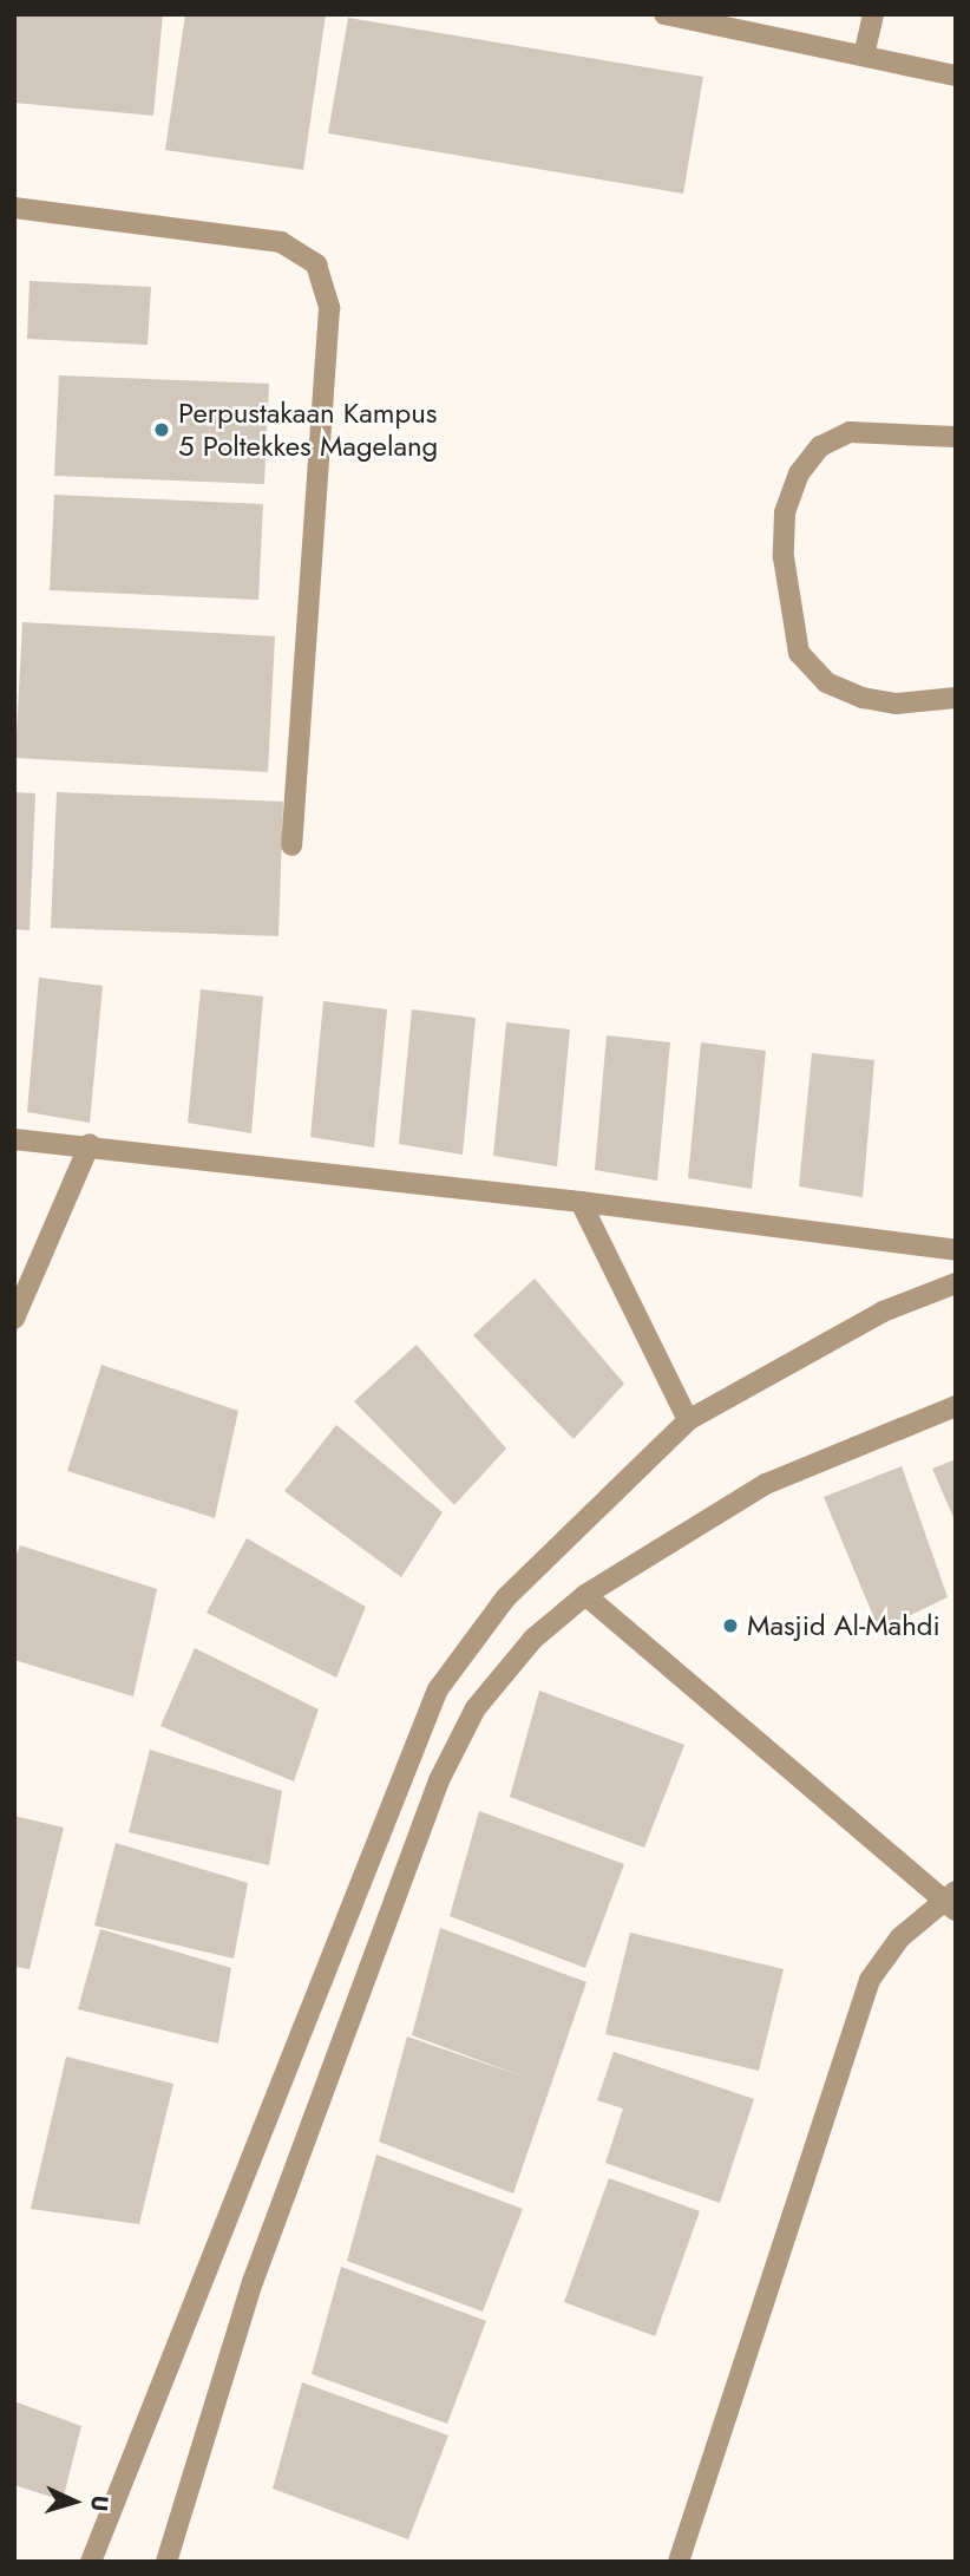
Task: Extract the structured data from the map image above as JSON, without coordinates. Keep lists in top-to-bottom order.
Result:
{
  "places": ["Perpustakaan Kampus 5 Poltekkes Magelang", "Masjid Al-Mahdi"],
  "north": "right"
}
